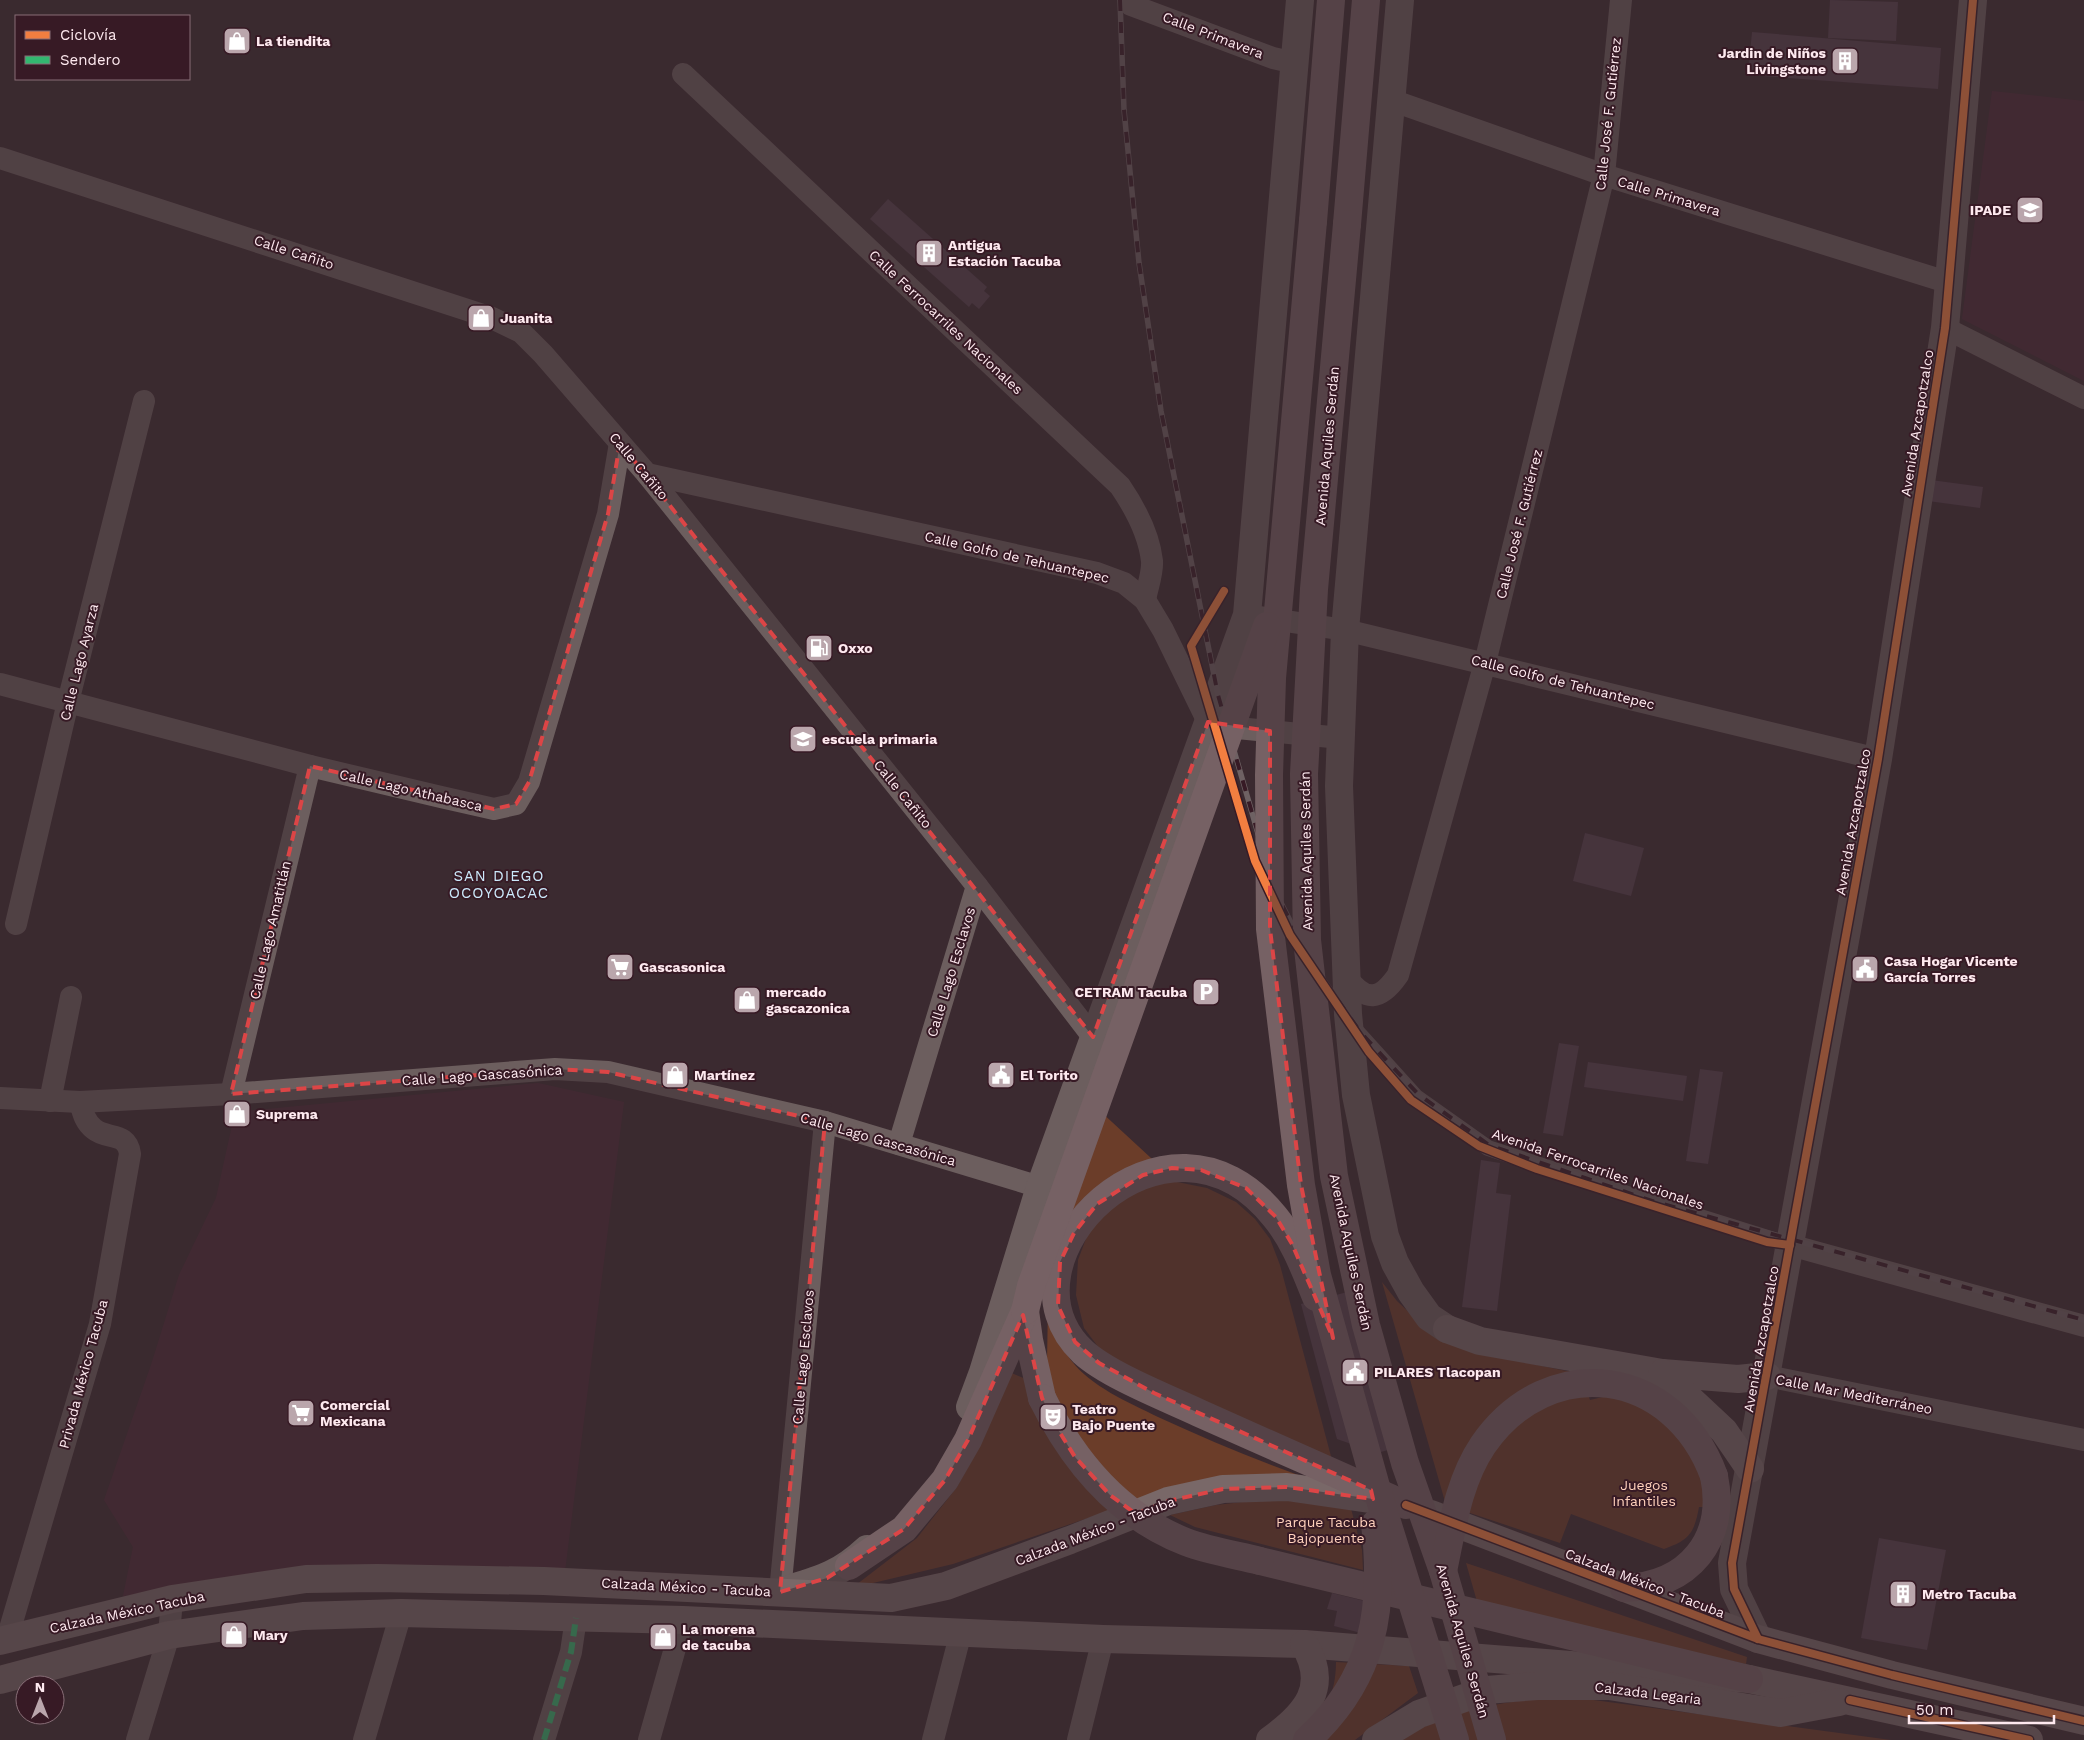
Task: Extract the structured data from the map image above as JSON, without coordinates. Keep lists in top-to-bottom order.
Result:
{
  "streets": {
    "highway": ["Avenida Aquiles Serdán"],
    "main road": [
      "Calle Mar Mediterráneo",
      "Calzada México - Tacuba",
      "Calzada México Tacuba",
      "Calzada Legaria"
    ],
    "street": [
      "Calle Primavera",
      "Calle José F. Gutiérrez",
      "Calle Cañito",
      "Calle Ferrocarriles Nacionales",
      "Avenida Azcapotzalco",
      "Calle Golfo de Tehuantepec",
      "Calle Lago Ayarza",
      "Calle Lago Athabasca",
      "Calle Lago Amatitlán",
      "Calle Lago Esclavos",
      "Calle Lago Gascasónica",
      "Avenida Ferrocarriles Nacionales",
      "Privada México Tacuba"
    ]
  },
  "crossings": [
    ["Calle Primavera", "Calle José F. Gutiérrez"],
    ["Calle Primavera", "Avenida Azcapotzalco"],
    ["Calle José F. Gutiérrez", "Calle Golfo de Tehuantepec"],
    ["Calle Cañito", "Calle Golfo de Tehuantepec"],
    ["Calle Cañito", "Calle Lago Athabasca"],
    ["Calle Cañito", "Calle Lago Esclavos"],
    ["Calle Ferrocarriles Nacionales", "Calle Golfo de Tehuantepec"],
    ["Avenida Azcapotzalco", "Calle Golfo de Tehuantepec"],
    ["Avenida Azcapotzalco", "Avenida Ferrocarriles Nacionales"],
    ["Avenida Azcapotzalco", "Calle Mar Mediterráneo"],
    ["Avenida Azcapotzalco", "Calzada México - Tacuba"],
    ["Calle Lago Ayarza", "Calle Lago Athabasca"],
    ["Calle Lago Athabasca", "Calle Lago Amatitlán"],
    ["Calle Lago Amatitlán", "Calle Lago Gascasónica"],
    ["Calle Lago Esclavos", "Calle Lago Gascasónica"],
    ["Calle Lago Esclavos", "Calzada México - Tacuba"],
    ["Calle Lago Gascasónica", "Privada México Tacuba"],
    ["Privada México Tacuba", "Calzada México Tacuba"],
    ["Calzada México - Tacuba", "Calzada México Tacuba"]
  ],
  "districts": ["SAN DIEGO OCOYOACAC"],
  "parks": ["Juegos Infantiles", "Parque Tacuba Bajopuente"],
  "places": {
    "shop": [
      "La tiendita",
      "Juanita",
      "mercado gascazonica",
      "Martínez",
      "Suprema",
      "Mary",
      "La morena de tacuba"
    ],
    "building": ["Jardin de Niños Livingstone", "Antigua Estación Tacuba", "Metro Tacuba"],
    "school or university": ["IPADE", "escuela primaria"],
    "fuel station": ["Oxxo"],
    "supermarket": ["Gascasonica", "Comercial Mexicana"],
    "public building": ["Casa Hogar Vicente García Torres", "El Torito", "PILARES Tlacopan"],
    "parking": ["CETRAM Tacuba"],
    "theatre": ["Teatro Bajo Puente"]
  },
  "legend": ["Ciclovía", "Sendero"],
  "scale_bar": "50 m",
  "north": "top"
}
